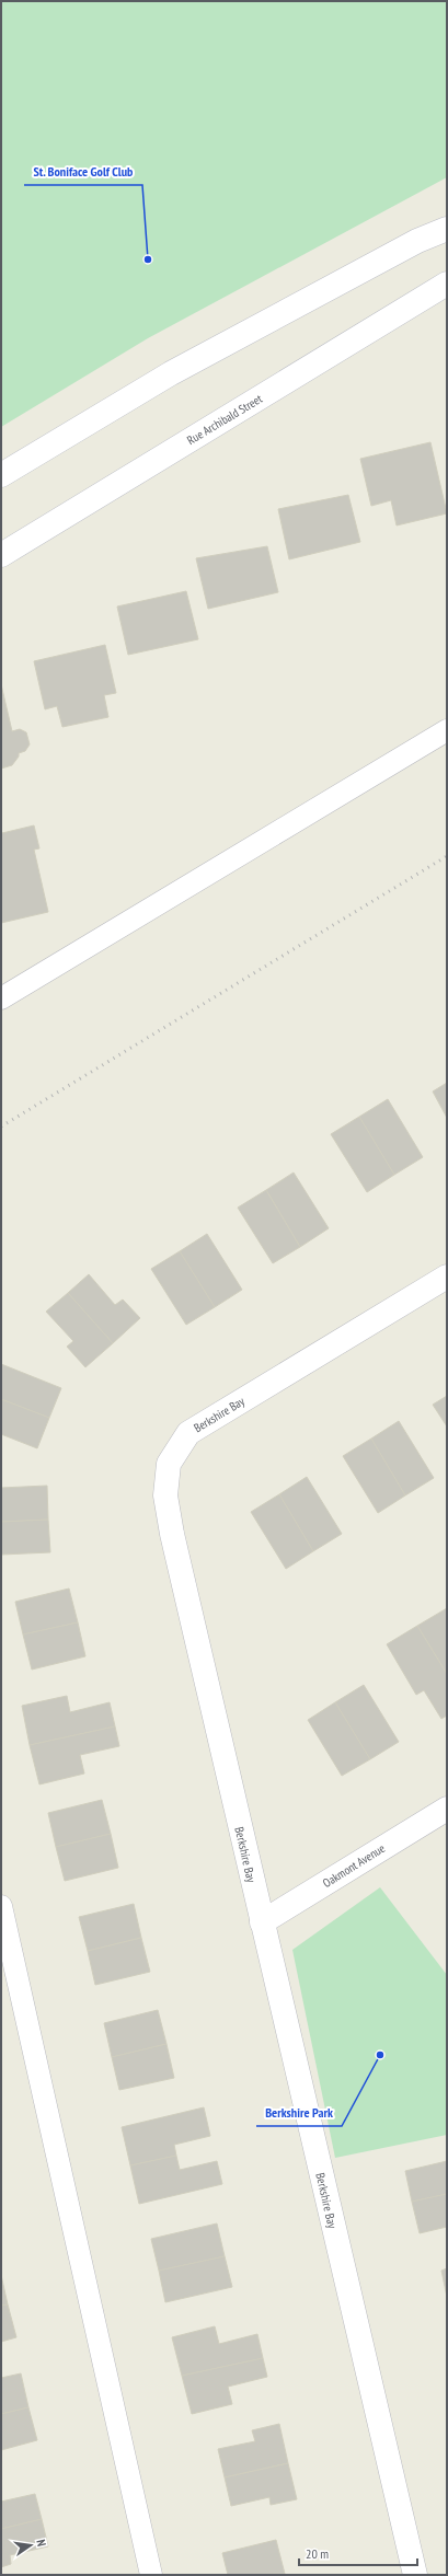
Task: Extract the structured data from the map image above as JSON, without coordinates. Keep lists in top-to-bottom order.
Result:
{
  "streets": {
    "street": ["Rue Archibald Street", "Berkshire Bay", "Oakmont Avenue"]
  },
  "crossings": [
    ["Berkshire Bay", "Oakmont Avenue"]
  ],
  "places": ["St. Boniface Golf Club", "Berkshire Park"],
  "scale_bar": "20 m",
  "north": "right"
}
